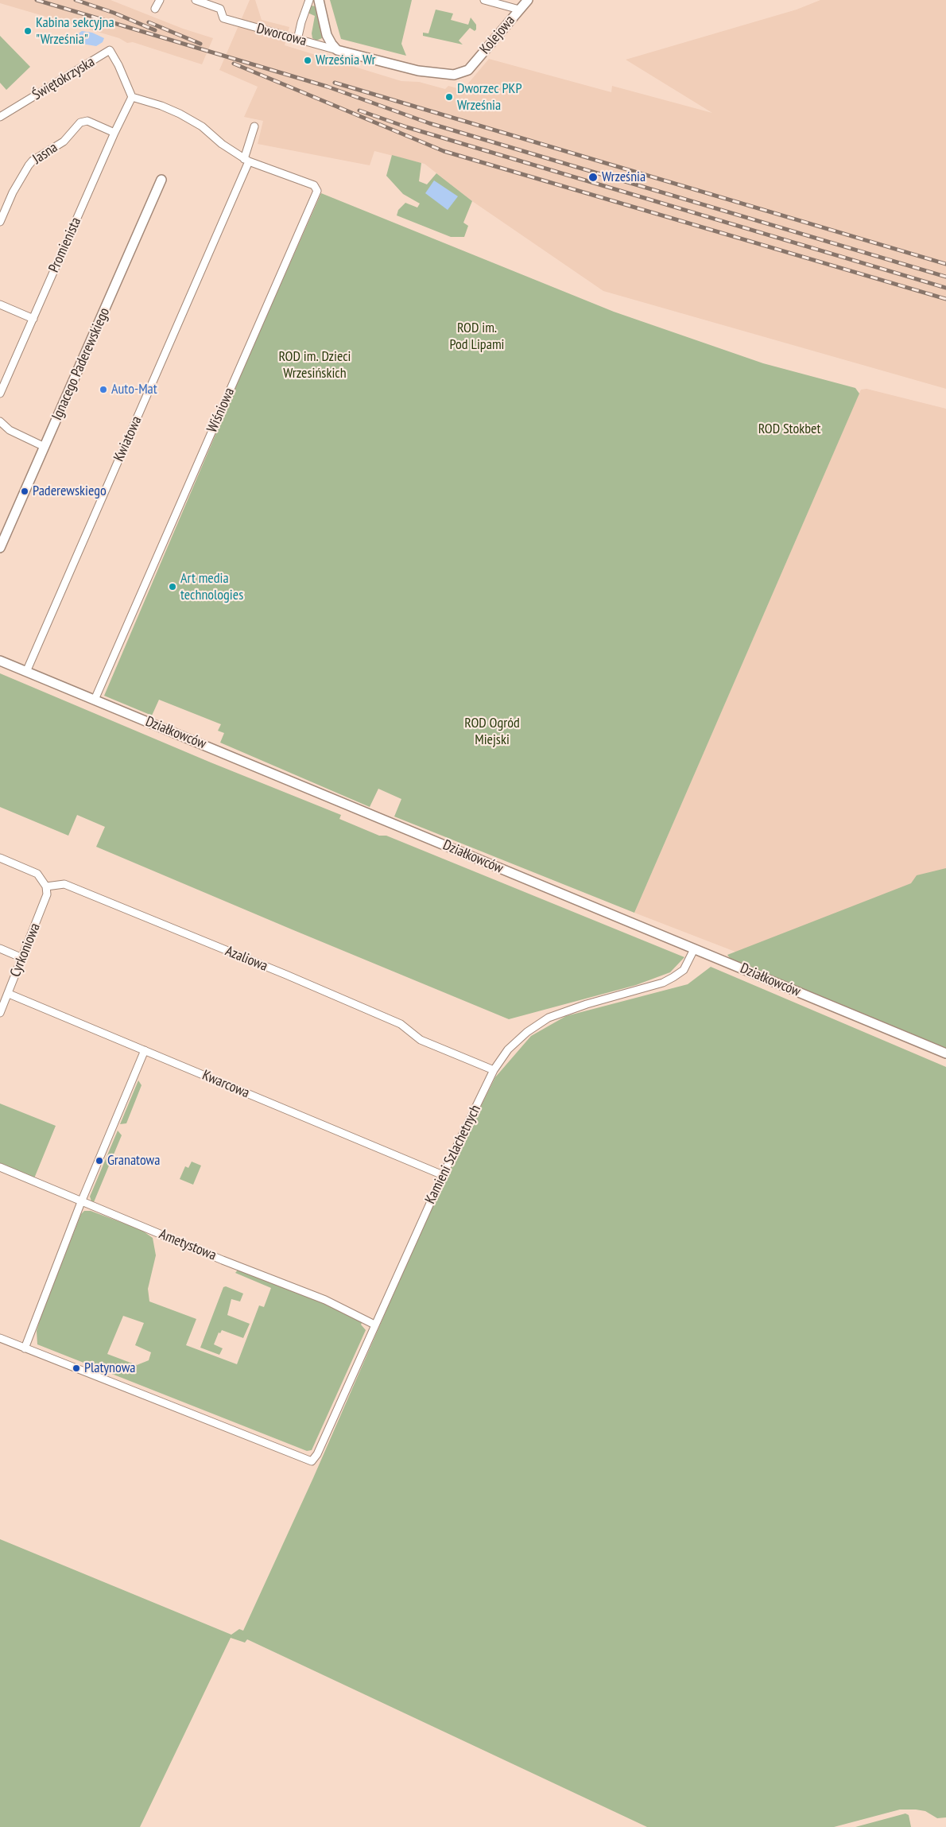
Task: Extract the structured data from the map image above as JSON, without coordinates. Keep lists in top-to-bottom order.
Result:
{
  "streets": {
    "street": [
      "Dworcowa",
      "Kolejowa",
      "Świętokrzyska",
      "Jasna",
      "Promienista",
      "Ignacego Paderewskiego",
      "Wiśniowa",
      "Kwiatowa",
      "Działkowców",
      "Cyrkoniowa",
      "Azaliowa",
      "Kwarcowa",
      "Kamieni Szlachetnych",
      "Ametystowa"
    ]
  },
  "crossings": [
    ["Dworcowa", "Kolejowa"],
    ["Świętokrzyska", "Promienista"],
    ["Jasna", "Promienista"],
    ["Wiśniowa", "Kwiatowa"],
    ["Wiśniowa", "Działkowców"],
    ["Kwiatowa", "Działkowców"],
    ["Działkowców", "Kamieni Szlachetnych"],
    ["Cyrkoniowa", "Azaliowa"],
    ["Cyrkoniowa", "Kwarcowa"],
    ["Azaliowa", "Kamieni Szlachetnych"],
    ["Kwarcowa", "Kamieni Szlachetnych"],
    ["Kamieni Szlachetnych", "Ametystowa"]
  ],
  "parks": [
    "ROD im. Pod Lipami",
    "ROD im. Dzieci Wrzesińskich",
    "ROD Stokbet",
    "ROD Ogród Miejski"
  ],
  "places": [
    "Kabina sekcyjna \"Września\"",
    "Września Wr",
    "Dworzec PKP Września",
    "Września",
    "Auto-Mat",
    "Paderewskiego",
    "Art media technologies",
    "Granatowa",
    "Platynowa"
  ]
}
